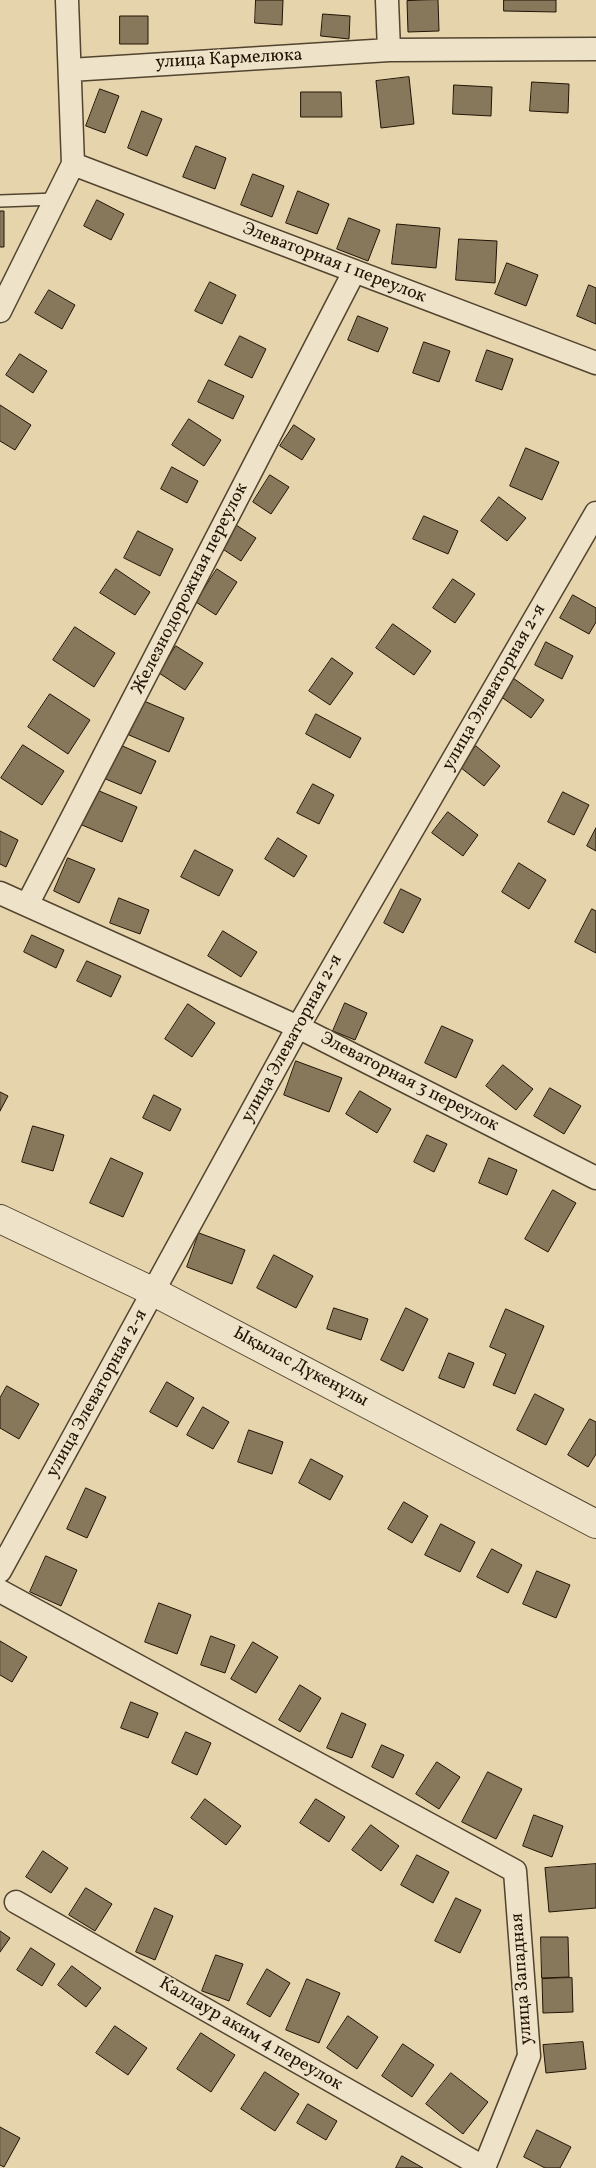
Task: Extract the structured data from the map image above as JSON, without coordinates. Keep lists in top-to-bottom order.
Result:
{
  "streets": {
    "street": [
      "улица Кармелюка",
      "Элеваторная 1 переулок",
      "Железнодорожная переулок",
      "улица Элеваторная 2-я",
      "Элеваторная 3 переулок",
      "Ықылас Дүкенұлы",
      "улица Западная",
      "Каллаур аким 4 переулок"
    ]
  },
  "crossings": [
    ["Элеваторная 1 переулок", "Железнодорожная переулок"],
    ["Железнодорожная переулок", "Элеваторная 3 переулок"],
    ["улица Элеваторная 2-я", "Элеваторная 3 переулок"],
    ["улица Элеваторная 2-я", "Ықылас Дүкенұлы"],
    ["улица Западная", "Каллаур аким 4 переулок"]
  ]
}
